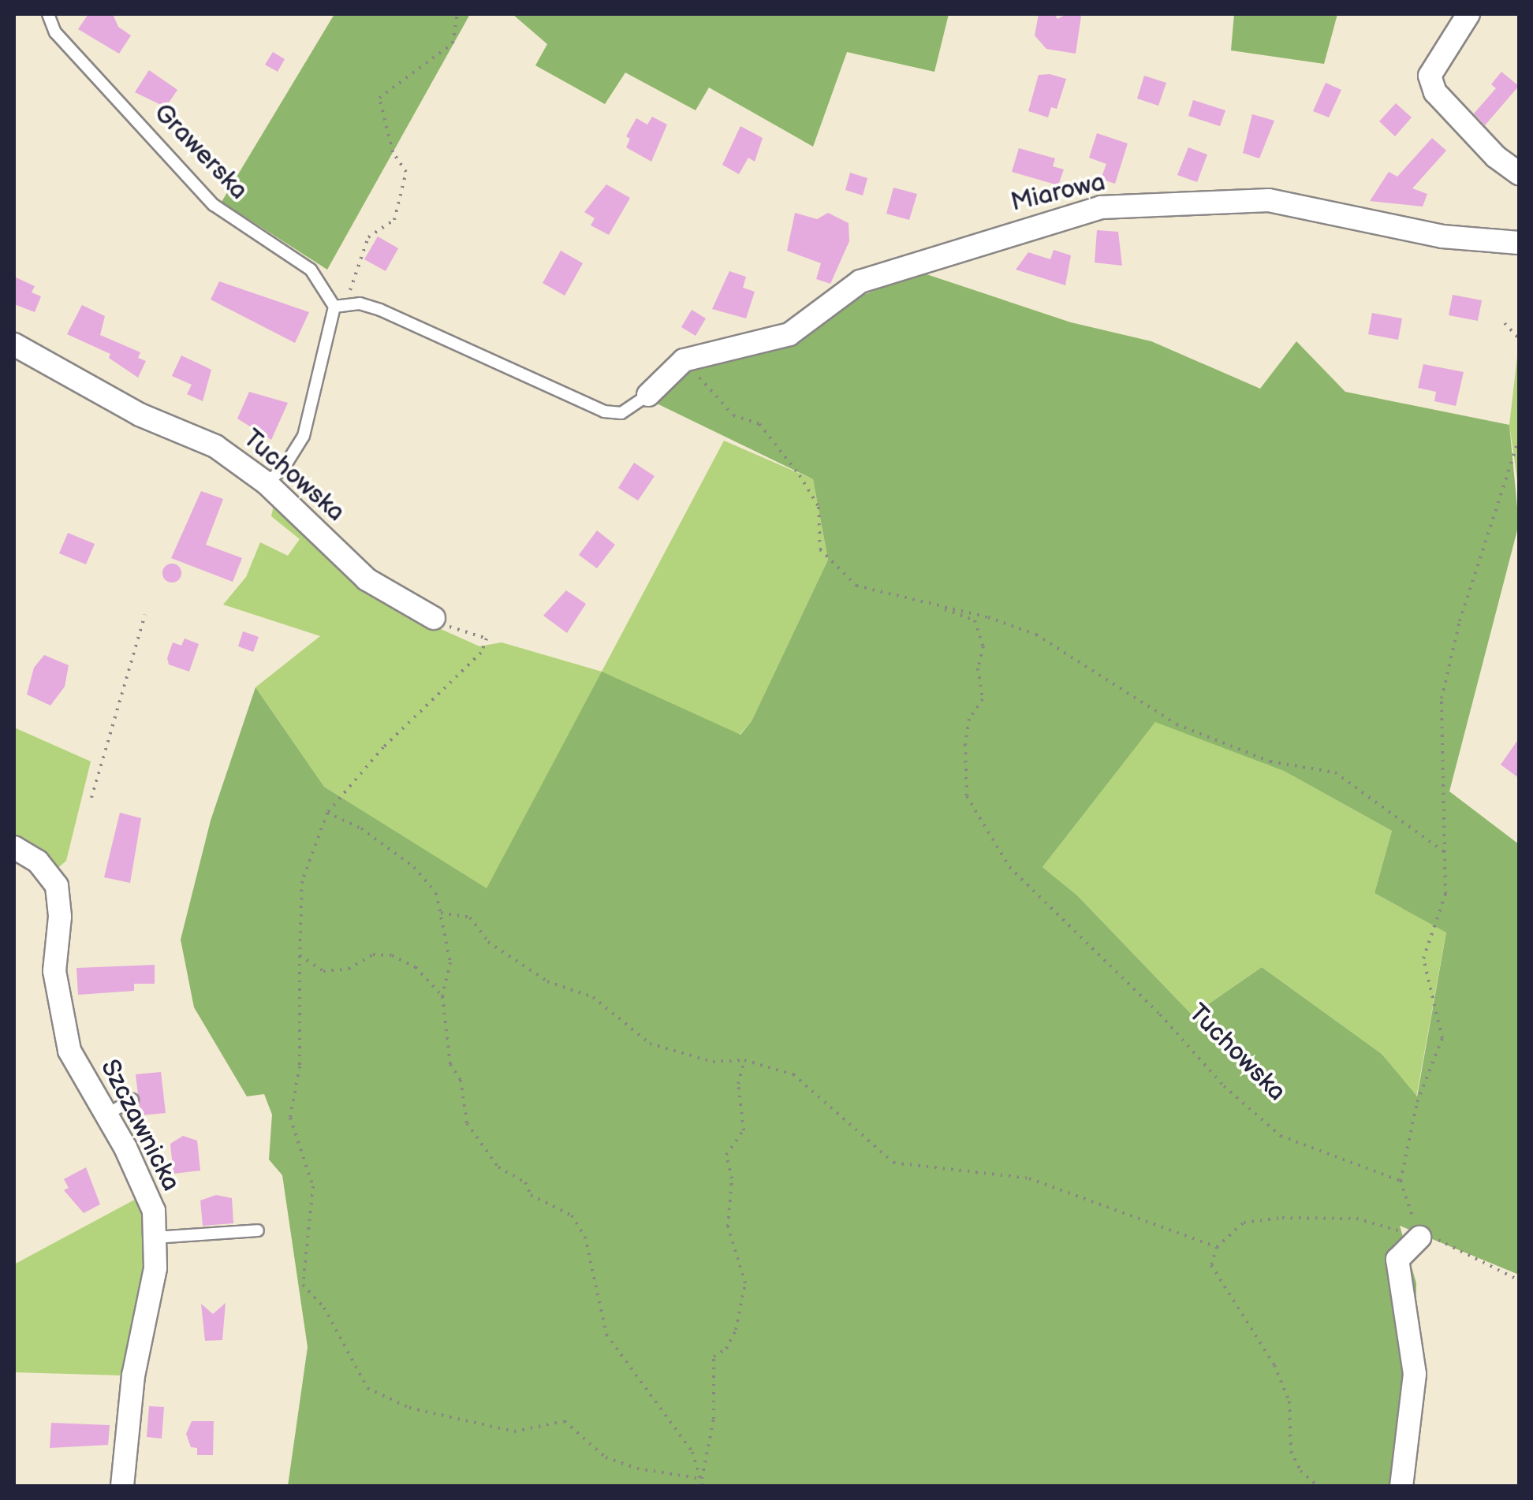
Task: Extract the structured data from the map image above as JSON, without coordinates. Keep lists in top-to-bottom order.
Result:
{
  "streets": {
    "street": ["Miarowa", "Tuchowska", "Szczawnicka"],
    "lane": ["Grawerska"]
  }
}
